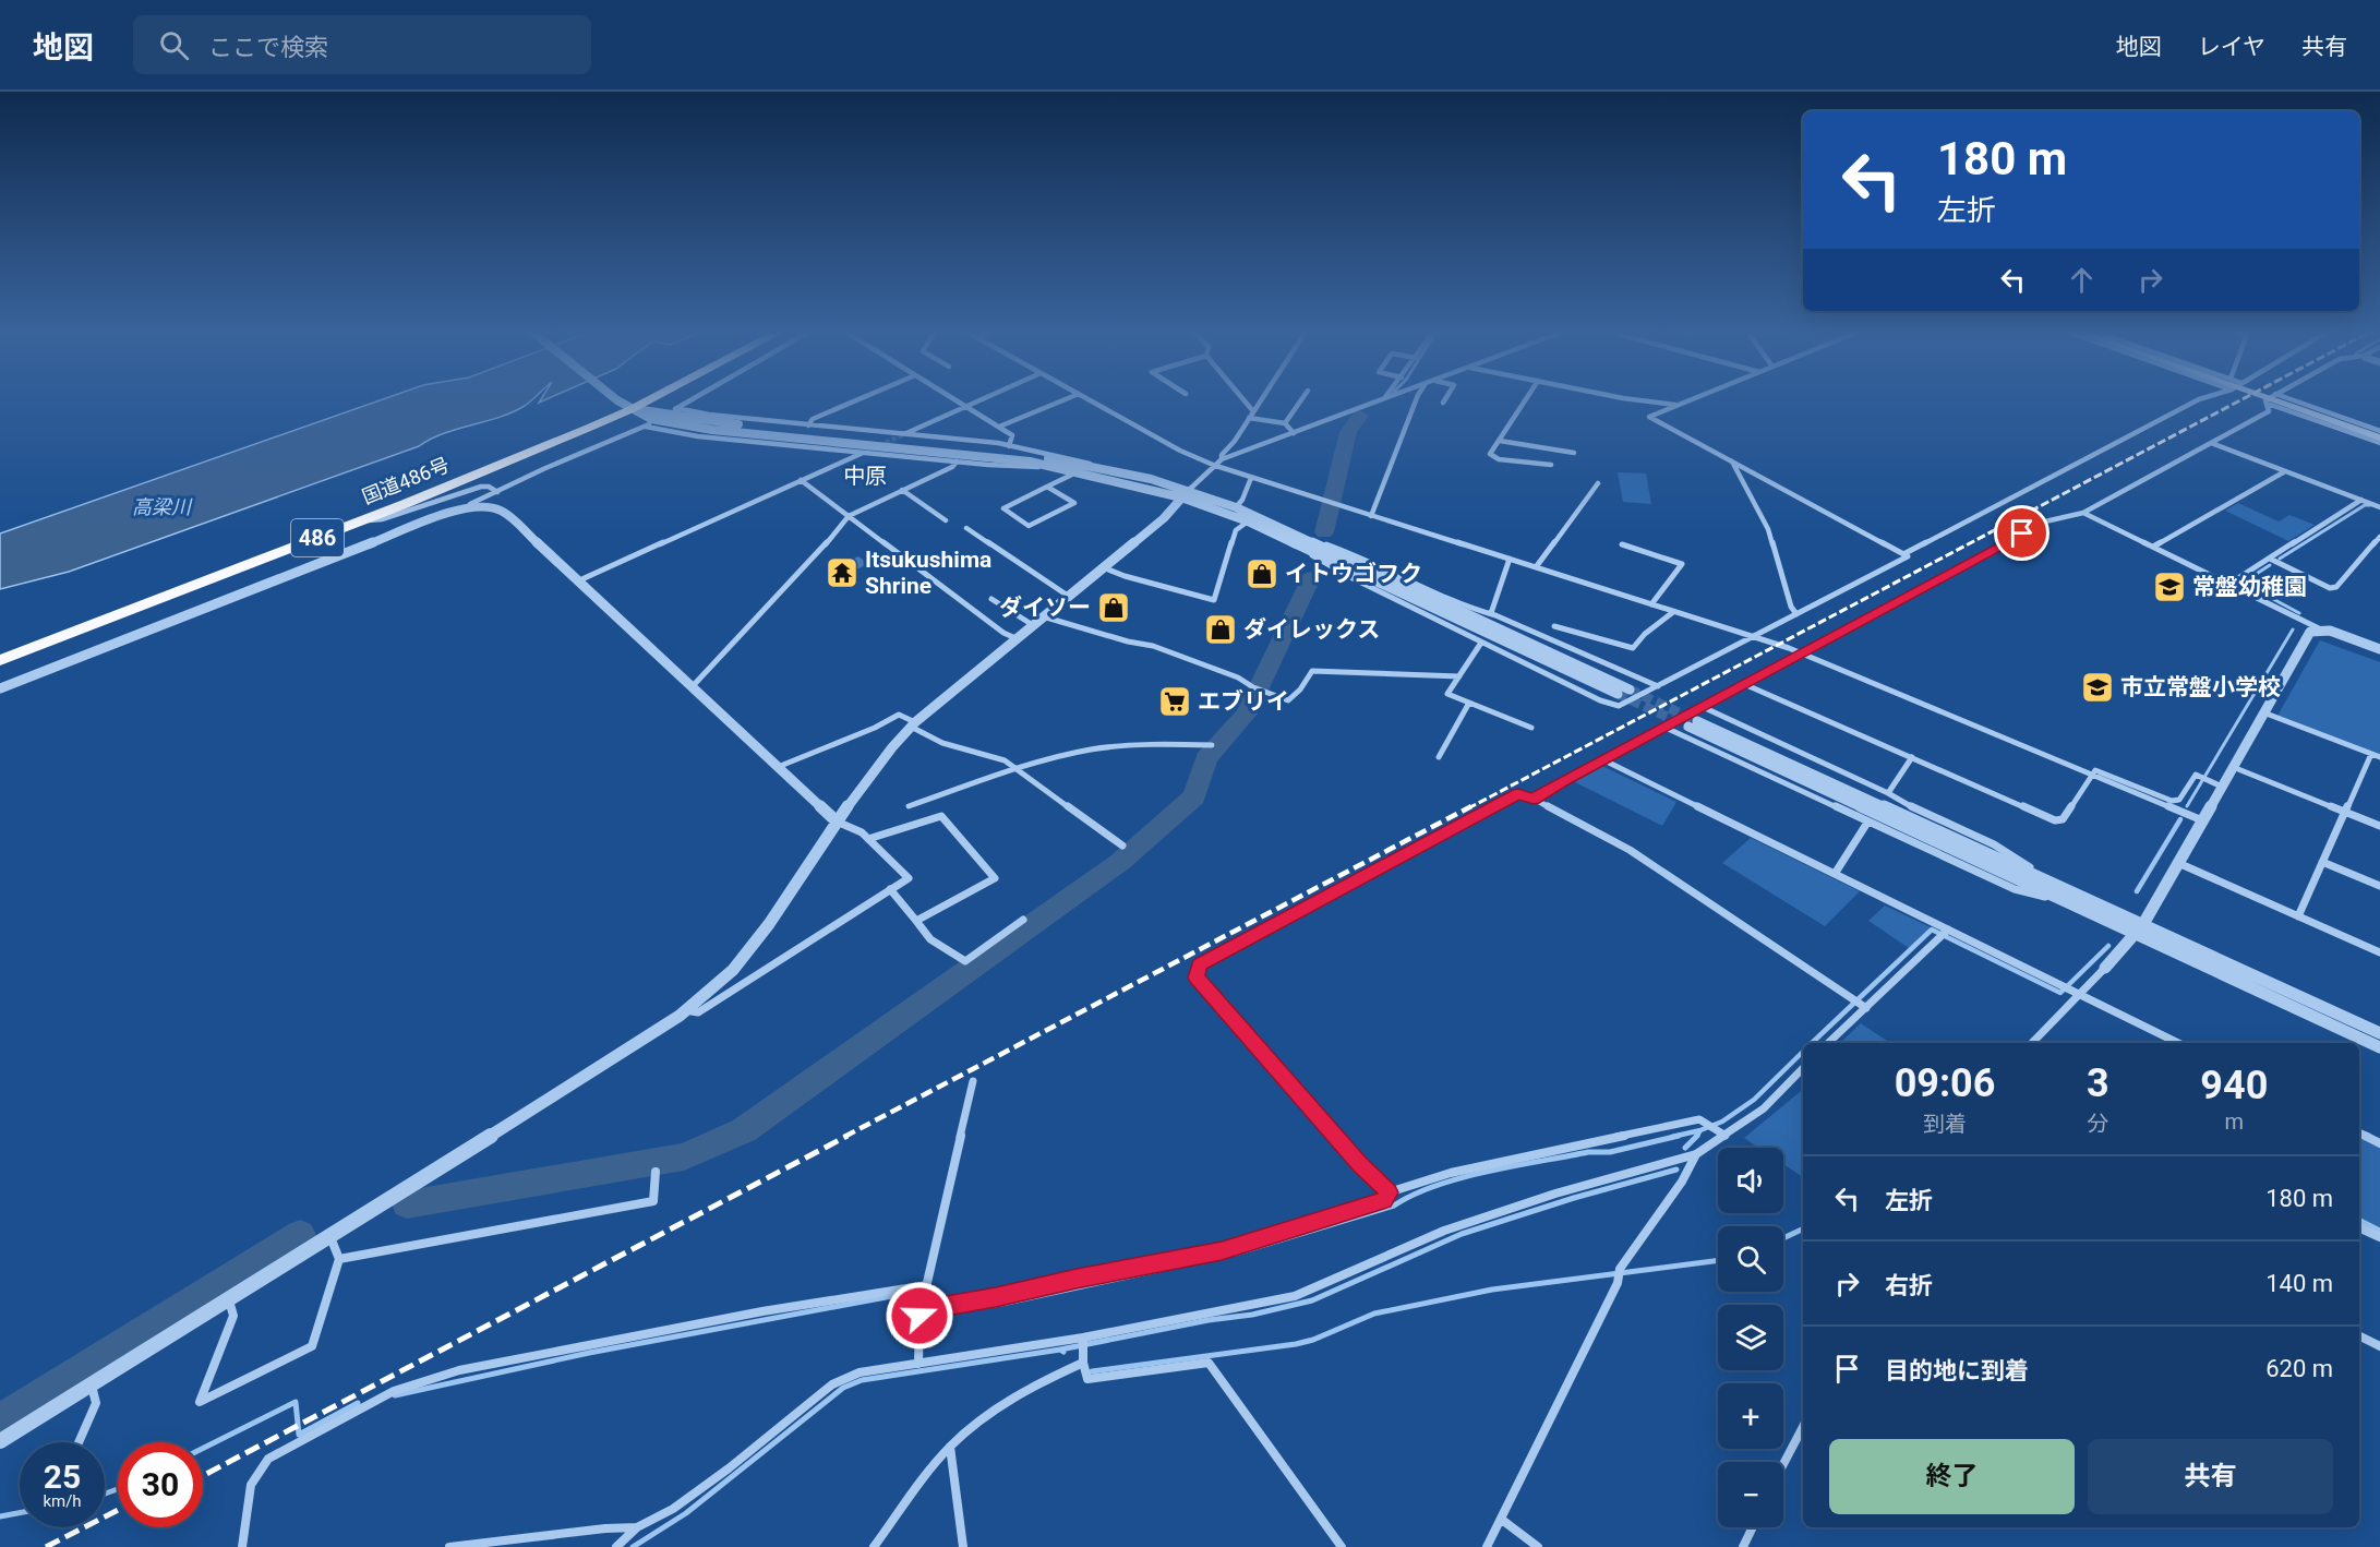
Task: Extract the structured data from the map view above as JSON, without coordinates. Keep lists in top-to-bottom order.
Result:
{
  "streets": {
    "highway": ["国道486号", "486"]
  },
  "districts": ["中原"],
  "water": ["高梁川"],
  "places": {
    "temple": ["Itsukushima Shrine"],
    "shop": ["イトウゴフク", "ダイソー", "ダイレックス"],
    "school or university": ["常盤幼稚園", "市立常盤小学校"],
    "supermarket": ["エブリイ"]
  },
  "page": {
    "header": "地図",
    "search": "ここで検索",
    "nav": ["地図", "レイヤ", "共有"],
    "turn": ["180 m", "左折"],
    "eta": [
      "09:06",
      "到着",
      "3",
      "分",
      "940",
      "m"
    ],
    "map_buttons": ["+", "−"],
    "list": [
      {
        "name": "左折",
        "value": "180 m"
      },
      {
        "name": "右折",
        "value": "140 m"
      },
      {
        "name": "目的地に到着",
        "value": "620 m"
      }
    ],
    "buttons": ["終了", "共有"],
    "speed": "25 km/h",
    "limit": "30"
  }
}
